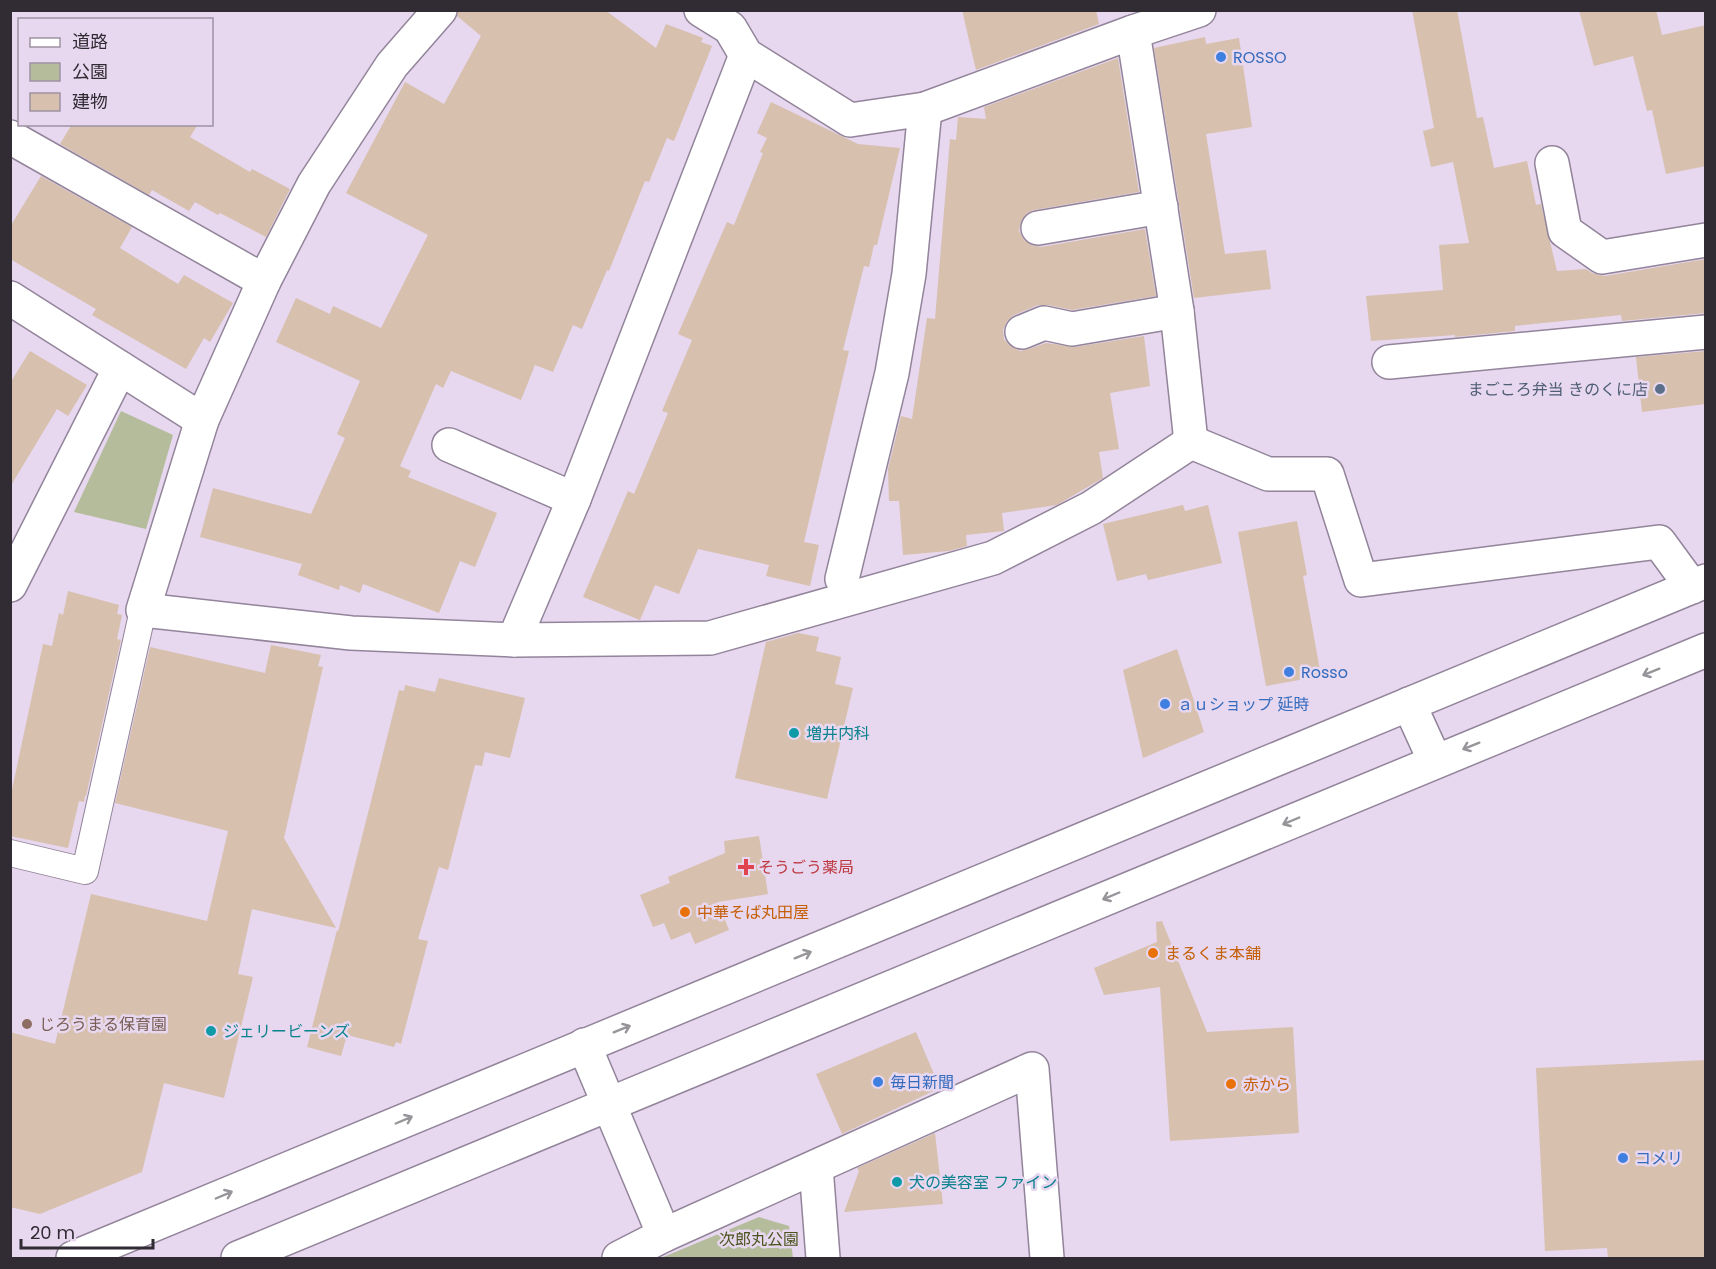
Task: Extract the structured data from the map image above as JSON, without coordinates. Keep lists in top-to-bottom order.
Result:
{
  "parks": ["次郎丸公園"],
  "places": {
    "other": [
      "ROSSO",
      "まごころ弁当 きのくに店",
      "Rosso",
      "ａｕショップ 延時",
      "増井内科",
      "中華そば丸田屋",
      "まるくま本舗",
      "じろうまる保育園",
      "ジェリービーンズ",
      "毎日新聞",
      "赤から",
      "コメリ",
      "犬の美容室 ファイン"
    ],
    "health": ["そうごう薬局"]
  },
  "legend": ["道路", "公園", "建物"],
  "scale_bar": "20 m"
}
